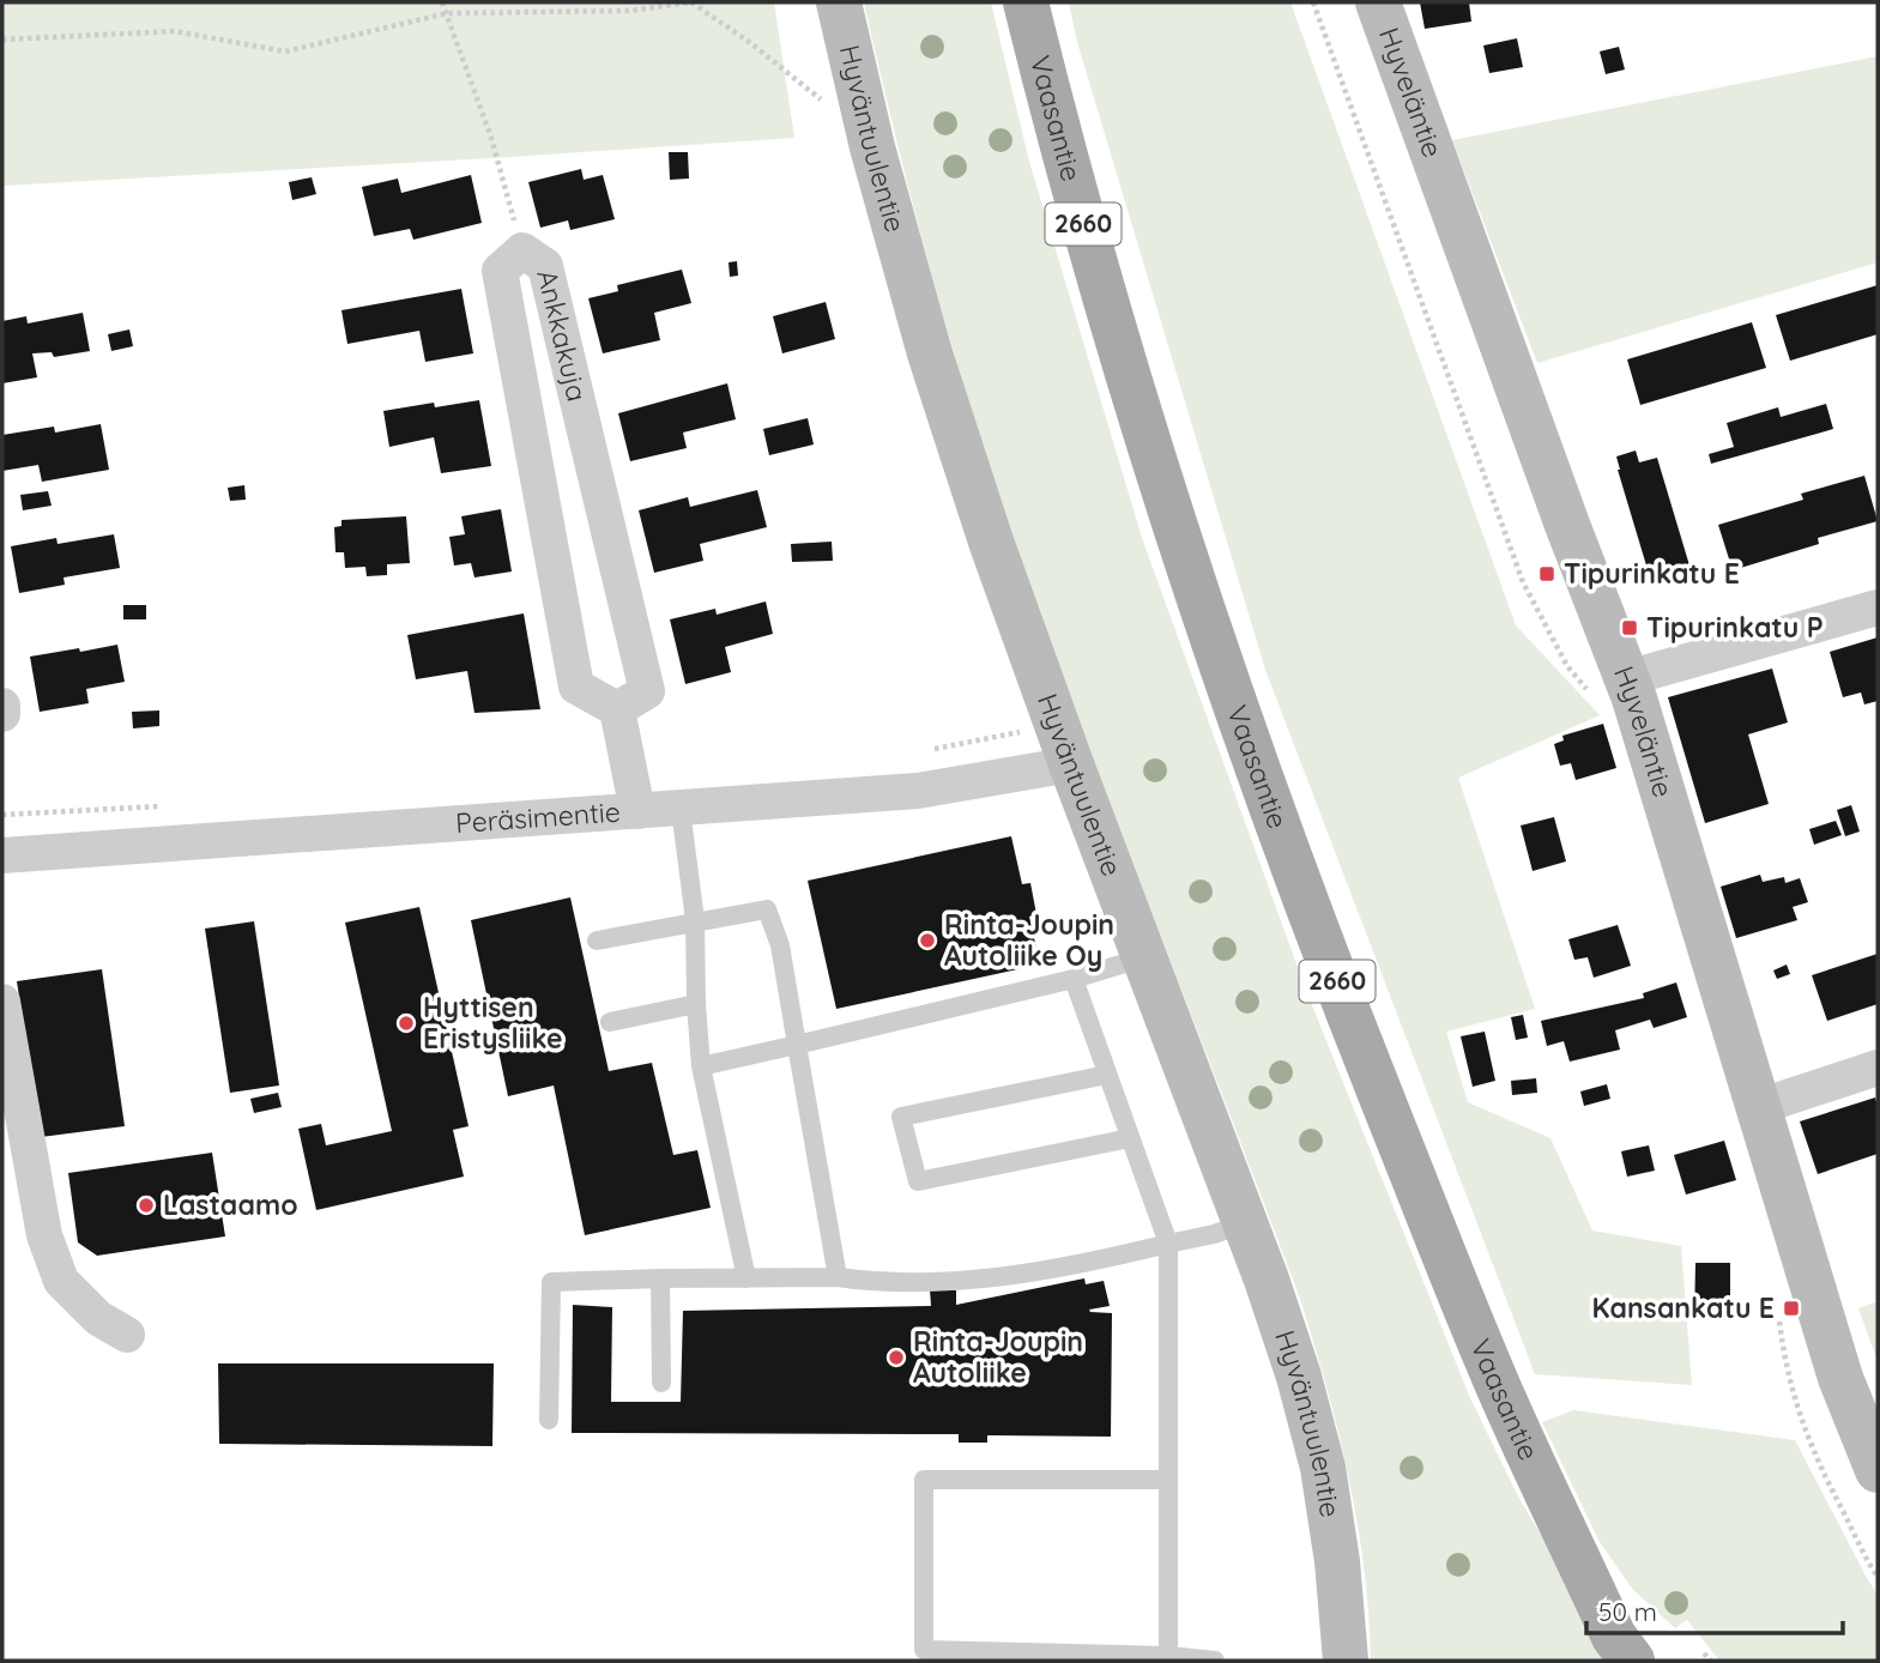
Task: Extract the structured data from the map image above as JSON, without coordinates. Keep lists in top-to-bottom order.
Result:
{
  "streets": {
    "main road": ["Vaasantie", "2660"],
    "street": [
      "Hyveläntie",
      "Hyväntuulentie",
      "Ankkakuja",
      "Peräsimentie"
    ]
  },
  "crossings": [
    ["Hyväntuulentie", "Peräsimentie"]
  ],
  "places": {
    "transit": ["Tipurinkatu E", "Tipurinkatu P", "Kansankatu E"],
    "other": [
      "Rinta-Joupin Autoliike Oy",
      "Hyttisen Eristysliike",
      "Lastaamo",
      "Rinta-Joupin Autoliike"
    ]
  },
  "scale_bar": "50 m"
}
